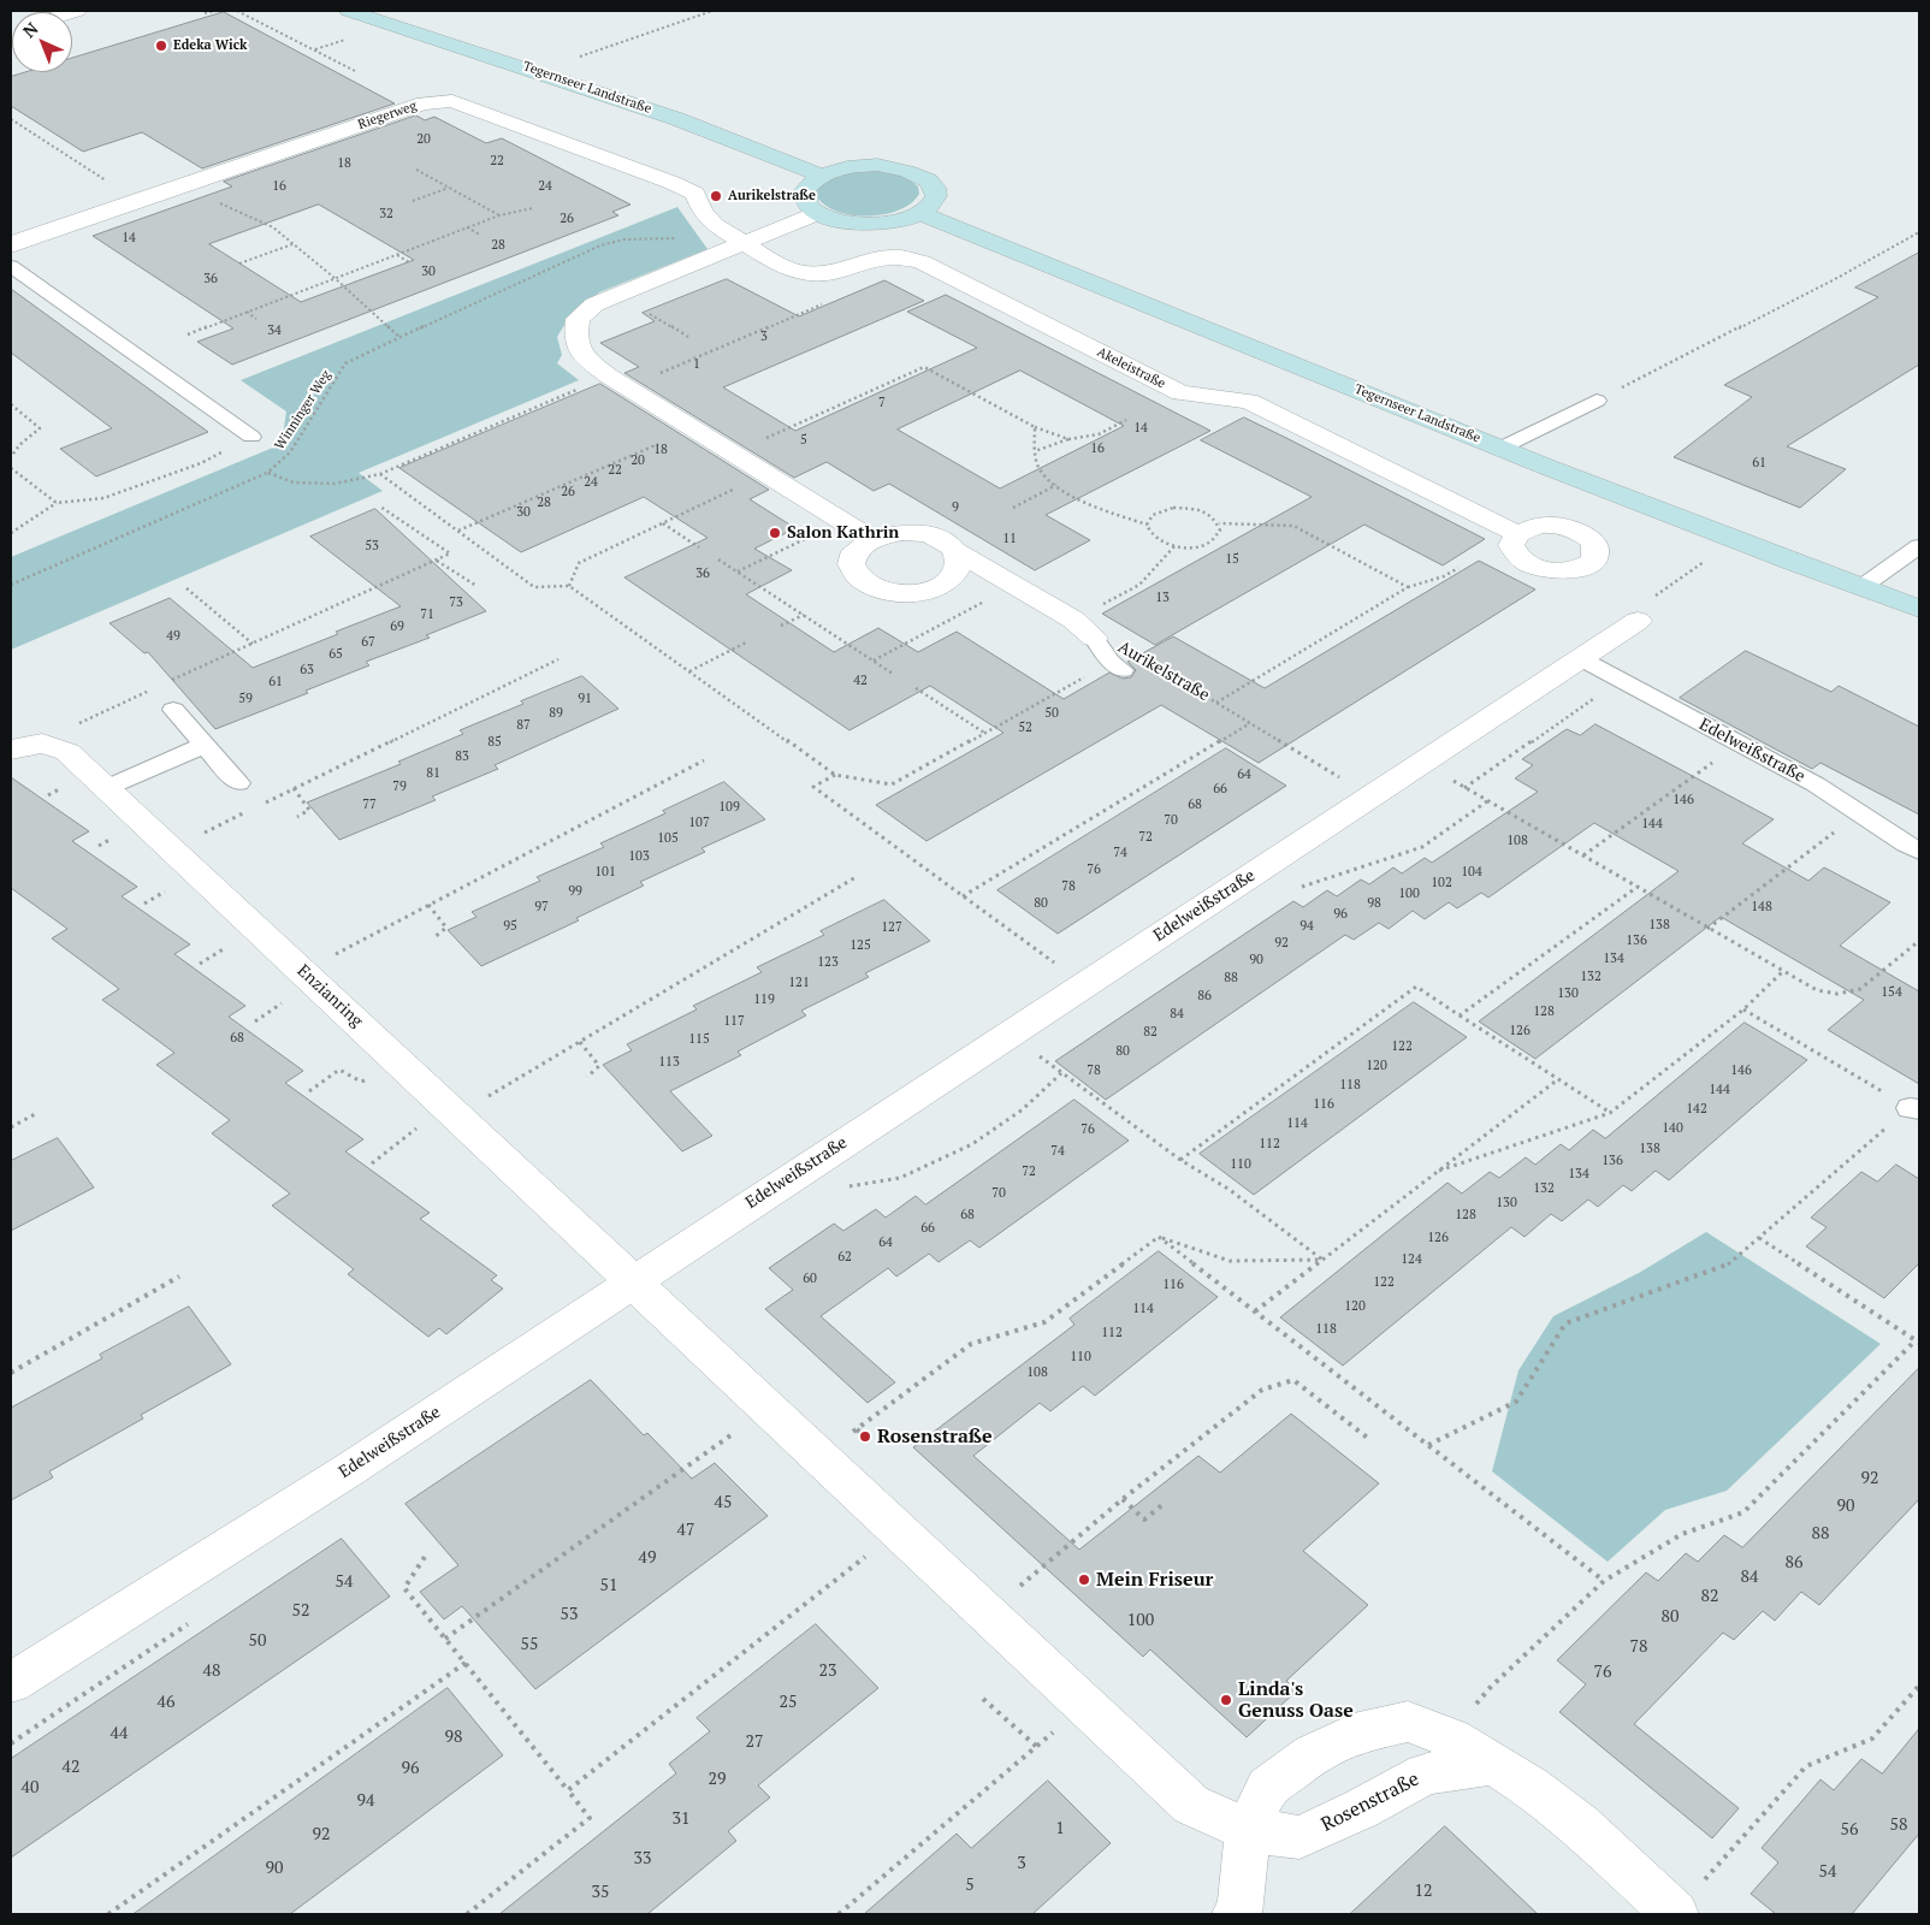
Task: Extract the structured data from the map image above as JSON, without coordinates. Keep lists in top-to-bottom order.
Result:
{
  "streets": {
    "main road": ["Tegernseer Landstraße"],
    "street": [
      "Riegerweg",
      "Akeleistraße",
      "Edelweißstraße",
      "Enzianring",
      "Rosenstraße"
    ],
    "path": ["Winninger Weg", "Aurikelstraße"]
  },
  "crossings": [
    ["Riegerweg", "Akeleistraße"],
    ["Aurikelstraße", "Edelweißstraße"],
    ["Edelweißstraße", "Enzianring"],
    ["Edelweißstraße", "Rosenstraße"],
    ["Enzianring", "Rosenstraße"]
  ],
  "places": [
    "Edeka Wick",
    "Aurikelstraße",
    "Salon Kathrin",
    "Rosenstraße",
    "Mein Friseur",
    "Linda's Genuss Oase"
  ],
  "house_numbers": [
    "20",
    "22",
    "18",
    "16",
    "24",
    "32",
    "26",
    "14",
    "28",
    "30",
    "36",
    "34",
    "3",
    "1",
    "7",
    "14",
    "5",
    "16",
    "18",
    "20",
    "61",
    "22",
    "24",
    "26",
    "28",
    "9",
    "30",
    "11",
    "53",
    "15",
    "36",
    "13",
    "73",
    "71",
    "69",
    "49",
    "67",
    "65",
    "63",
    "42",
    "61",
    "59",
    "91",
    "89",
    "50",
    "87",
    "52",
    "85",
    "83",
    "81",
    "64",
    "79",
    "66",
    "146",
    "77",
    "68",
    "109",
    "70",
    "107",
    "144",
    "72",
    "105",
    "108",
    "74",
    "103",
    "76",
    "101",
    "104",
    "102",
    "78",
    "99",
    "100",
    "80",
    "98",
    "97",
    "148",
    "96",
    "138",
    "95",
    "94",
    "127",
    "136",
    "92",
    "125",
    "134",
    "90",
    "123",
    "132",
    "88",
    "121",
    "154",
    "130",
    "86",
    "119",
    "128",
    "84",
    "117",
    "126",
    "82",
    "68",
    "115",
    "122",
    "80",
    "113",
    "120",
    "78",
    "146",
    "118",
    "144",
    "116",
    "142",
    "114",
    "140",
    "76",
    "112",
    "138",
    "74",
    "136",
    "110",
    "72",
    "134",
    "132",
    "70",
    "130",
    "68",
    "128",
    "66",
    "126",
    "64",
    "62",
    "124",
    "60",
    "122",
    "116",
    "120",
    "114",
    "118",
    "112",
    "110",
    "108",
    "92",
    "45",
    "90",
    "47",
    "88",
    "49",
    "86",
    "84",
    "54",
    "51",
    "82",
    "52",
    "53",
    "80",
    "100",
    "50",
    "55",
    "78",
    "48",
    "23",
    "76",
    "46",
    "25",
    "44",
    "98",
    "27",
    "42",
    "96",
    "29",
    "40",
    "94",
    "31",
    "58",
    "1",
    "56",
    "92",
    "33",
    "3",
    "90",
    "54",
    "5",
    "12",
    "35"
  ],
  "north": "top left"
}
